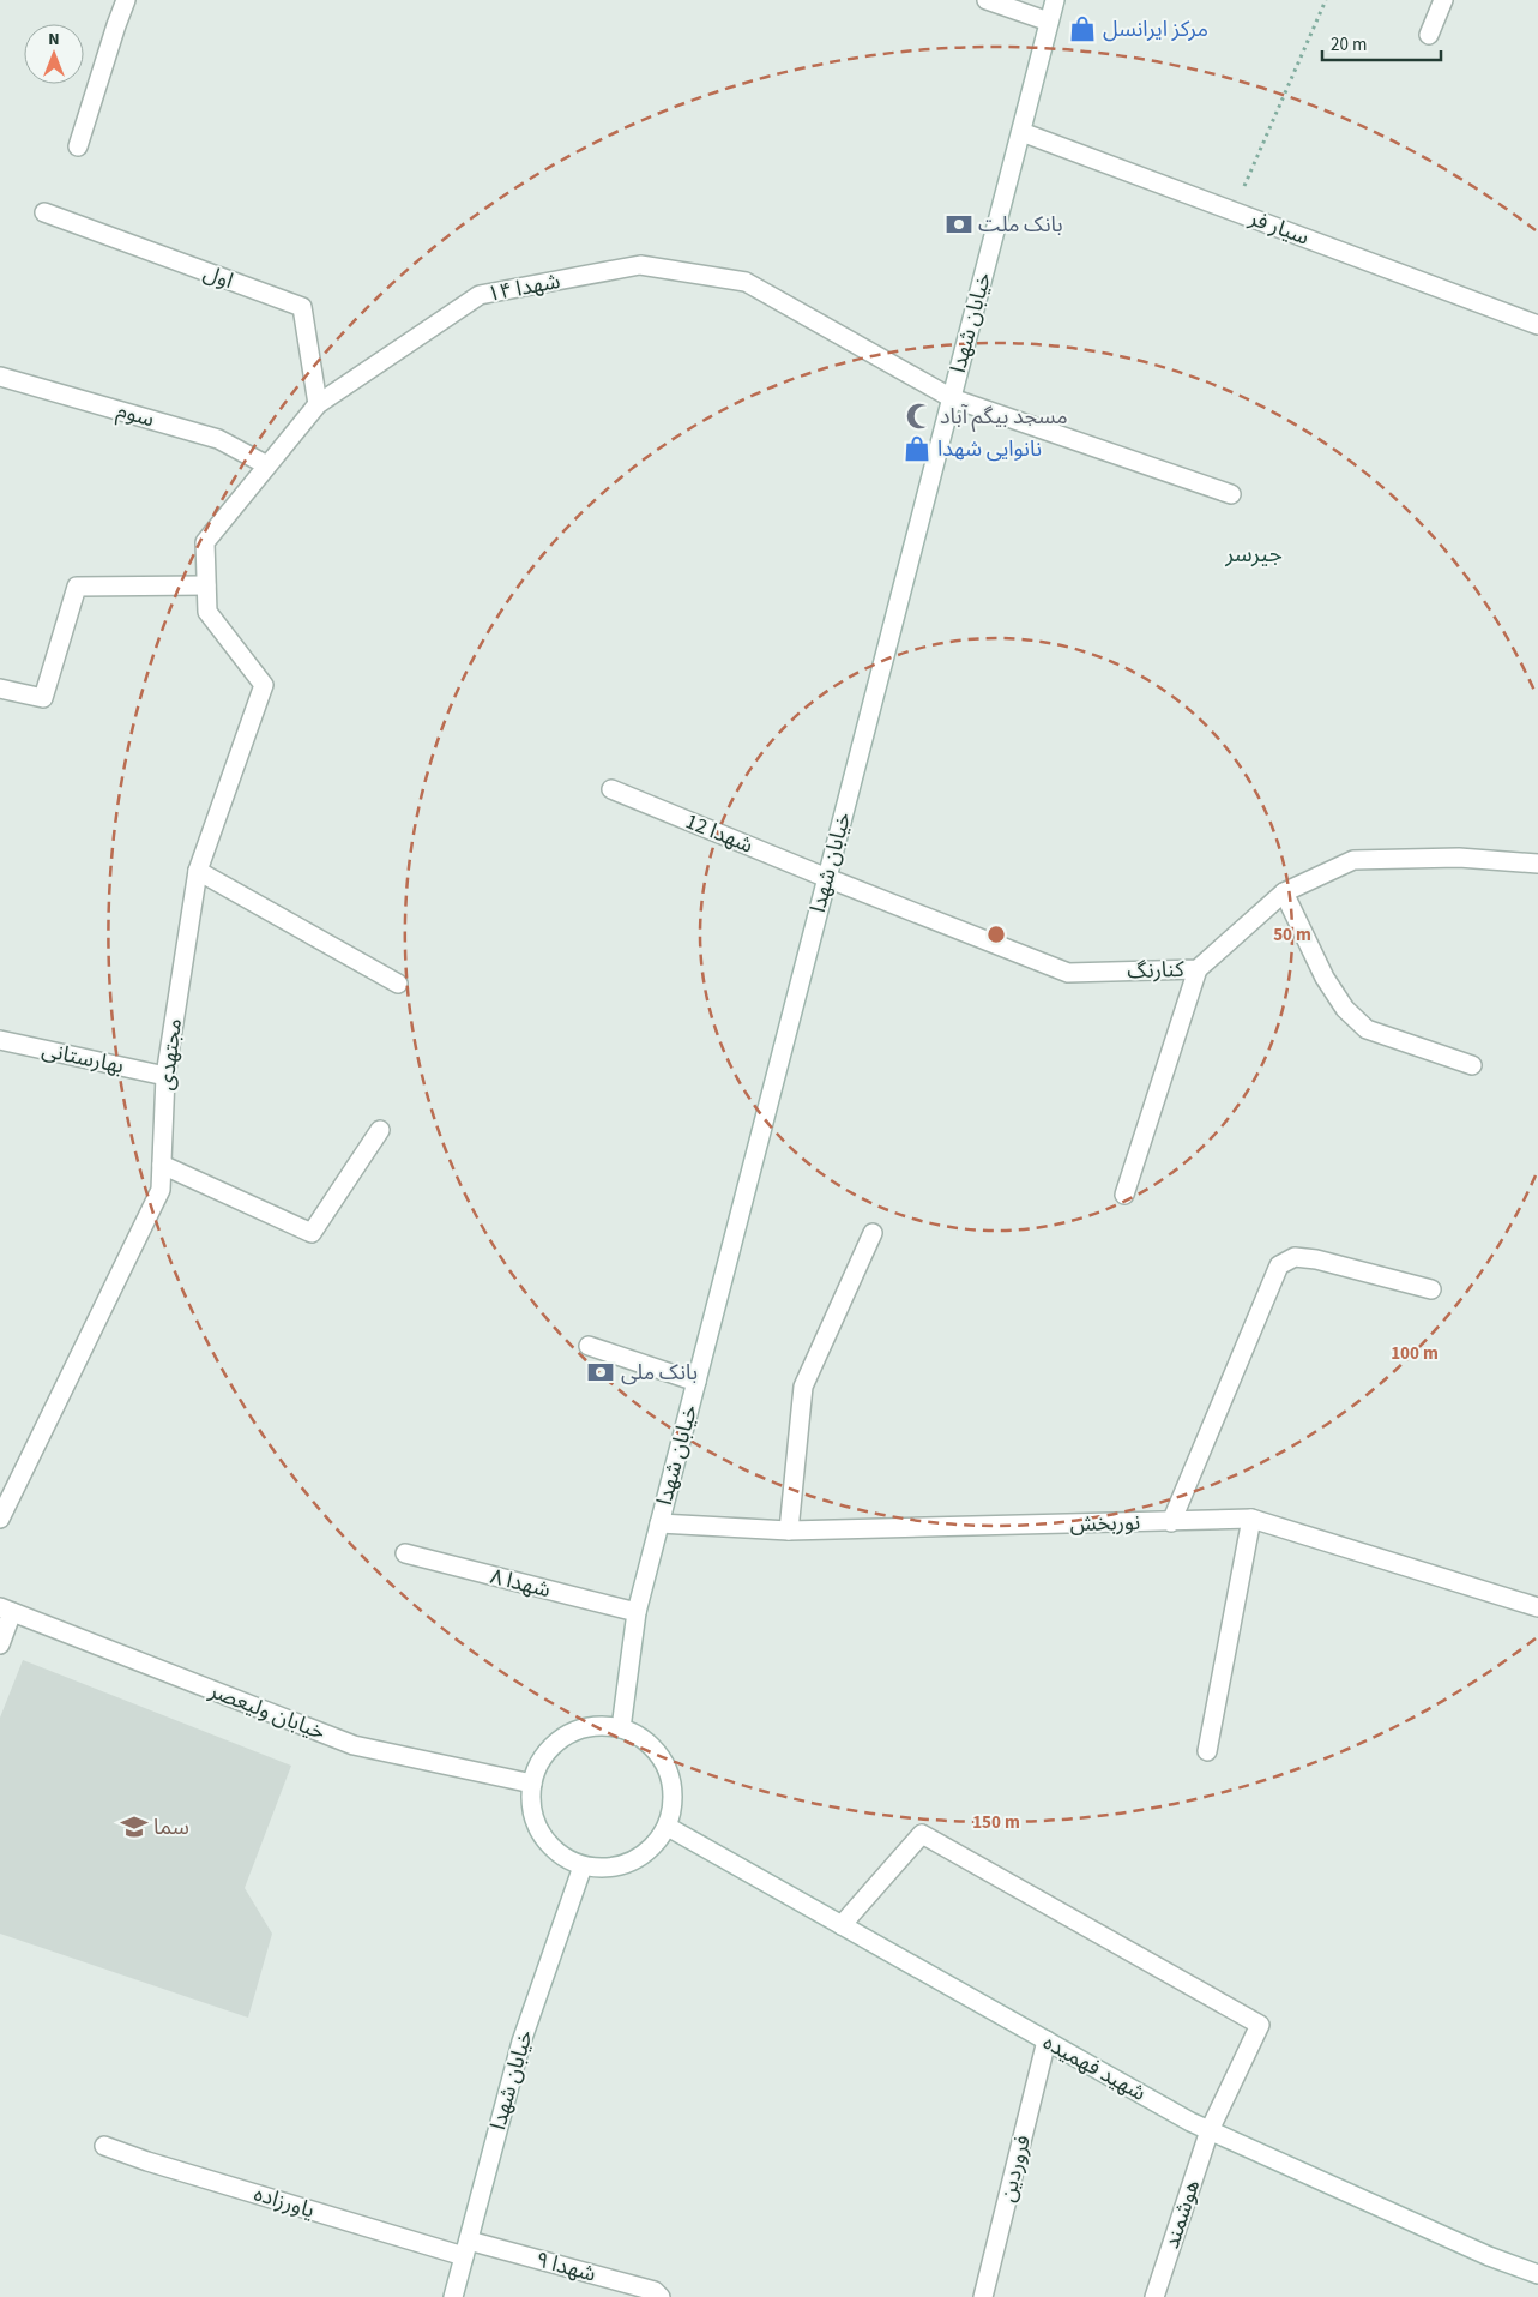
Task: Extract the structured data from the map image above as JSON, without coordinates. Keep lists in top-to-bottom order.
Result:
{
  "streets": {
    "street": [
      "سیار فر",
      "اول",
      "شهدا ۱۴",
      "خیابان شهدا",
      "سوم",
      "شهدا 12",
      "کنارنگ",
      "مجتهدی",
      "بهارستانی",
      "نوربخش",
      "شهدا ۸",
      "خیابان ولیعصر",
      "شهید فهمیده",
      "فروردین",
      "یاورزاده",
      "هوشمند",
      "شهدا ۹"
    ]
  },
  "crossings": [
    ["سیار فر", "خیابان شهدا"],
    ["اول", "شهدا ۱۴"],
    ["شهدا ۱۴", "خیابان شهدا"],
    ["شهدا ۱۴", "سوم"],
    ["شهدا ۱۴", "مجتهدی"],
    ["خیابان شهدا", "شهدا 12"],
    ["خیابان شهدا", "کنارنگ"],
    ["خیابان شهدا", "نوربخش"],
    ["خیابان شهدا", "شهدا ۸"],
    ["خیابان شهدا", "خیابان ولیعصر"],
    ["خیابان شهدا", "شهید فهمیده"],
    ["خیابان شهدا", "یاورزاده"],
    ["خیابان شهدا", "شهدا ۹"],
    ["شهدا 12", "کنارنگ"],
    ["مجتهدی", "بهارستانی"],
    ["خیابان ولیعصر", "شهید فهمیده"],
    ["شهید فهمیده", "فروردین"],
    ["شهید فهمیده", "هوشمند"],
    ["یاورزاده", "شهدا ۹"]
  ],
  "districts": ["جیرسر"],
  "places": {
    "shop": ["مرکز ایرانسل", "نانوایی شهدا"],
    "bank": ["بانک ملت", "بانک ملی"],
    "mosque": ["مسجد بیگم آباد"],
    "school or university": ["سما"]
  },
  "scale_bar": "20 m",
  "north": "top",
  "rings": ["50 m", "100 m", "150 m"]
}
